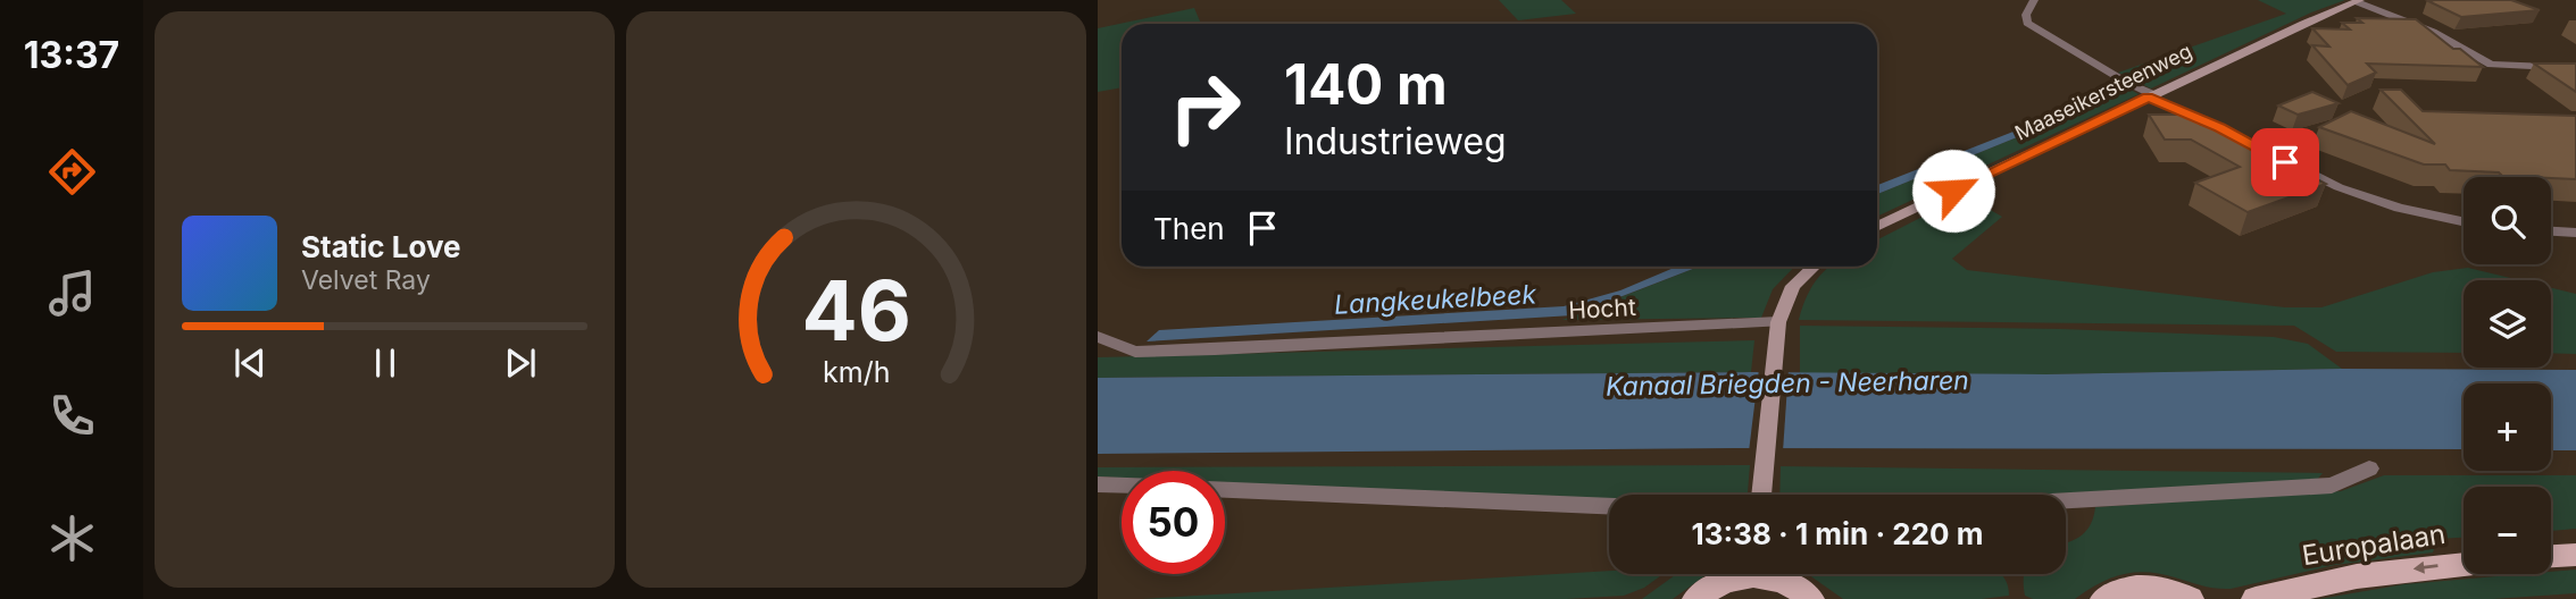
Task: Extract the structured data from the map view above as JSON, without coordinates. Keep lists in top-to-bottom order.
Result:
{
  "streets": {
    "main road": ["Maaseikersteenweg", "Europalaan"],
    "street": ["Hocht"]
  },
  "one_way": ["Europalaan"],
  "water": ["Langkeukelbeek", "Kanaal Briegden - Neerharen"],
  "page": {
    "tabs": "13:37",
    "turn": ["140 m", "Industrieweg"],
    "map_buttons": ["+", "−"],
    "then": "Then",
    "song": ["Static Love", "Velvet Ray"],
    "limit": "50",
    "trip": "13:38 · 1 min · 220 m",
    "gauge": ["46", "km/h"]
  }
}
